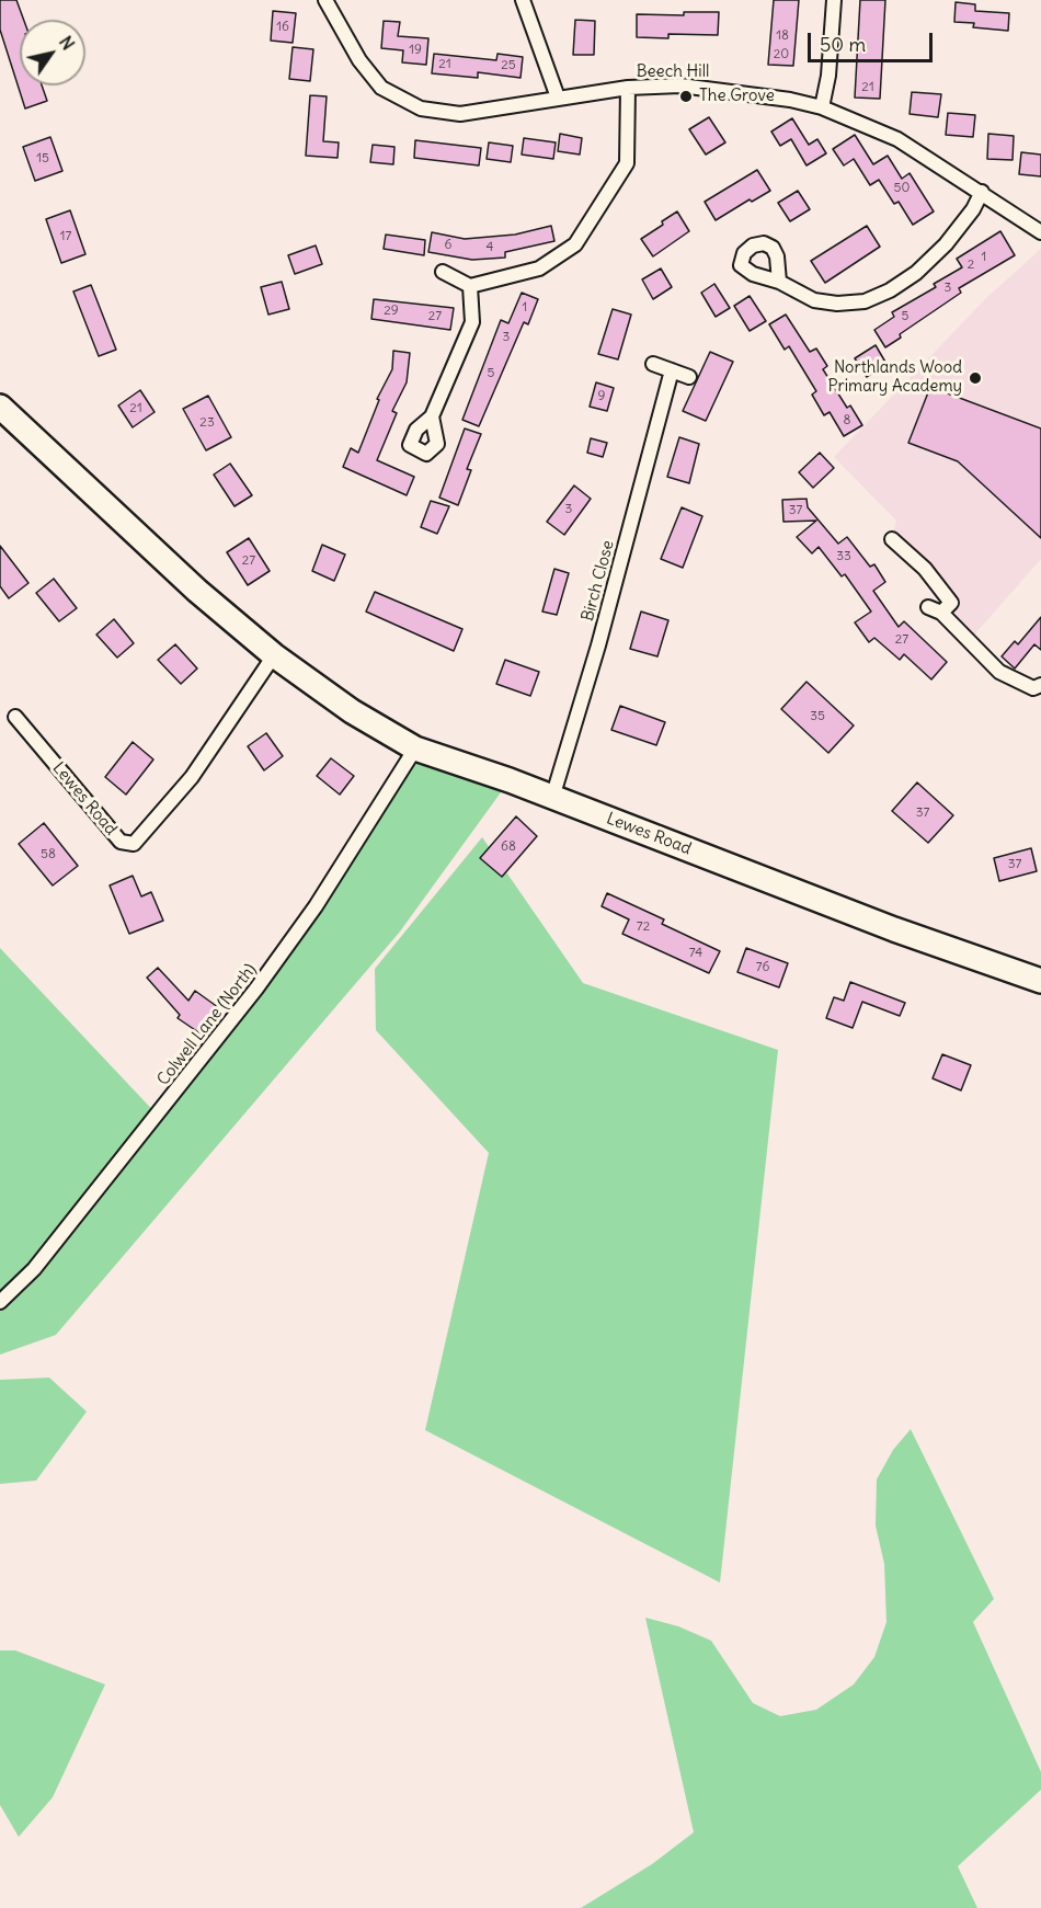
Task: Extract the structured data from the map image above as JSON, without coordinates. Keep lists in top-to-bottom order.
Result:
{
  "streets": {
    "highway": ["Lewes Road"],
    "street": ["Beech Hill", "Birch Close", "Colwell Lane (North)"]
  },
  "crossings": [
    ["Birch Close", "Lewes Road"],
    ["Lewes Road", "Colwell Lane (North)"]
  ],
  "places": ["The Grove", "Northlands Wood Primary Academy"],
  "house_numbers": [
    "16",
    "18",
    "19",
    "20",
    "21",
    "25",
    "21",
    "15",
    "50",
    "17",
    "6",
    "4",
    "1",
    "2",
    "3",
    "1",
    "29",
    "27",
    "5",
    "3",
    "5",
    "9",
    "21",
    "8",
    "23",
    "3",
    "37",
    "33",
    "27",
    "27",
    "35",
    "37",
    "68",
    "58",
    "37",
    "72",
    "74",
    "76"
  ],
  "scale_bar": "50 m",
  "north": "top right"
}
